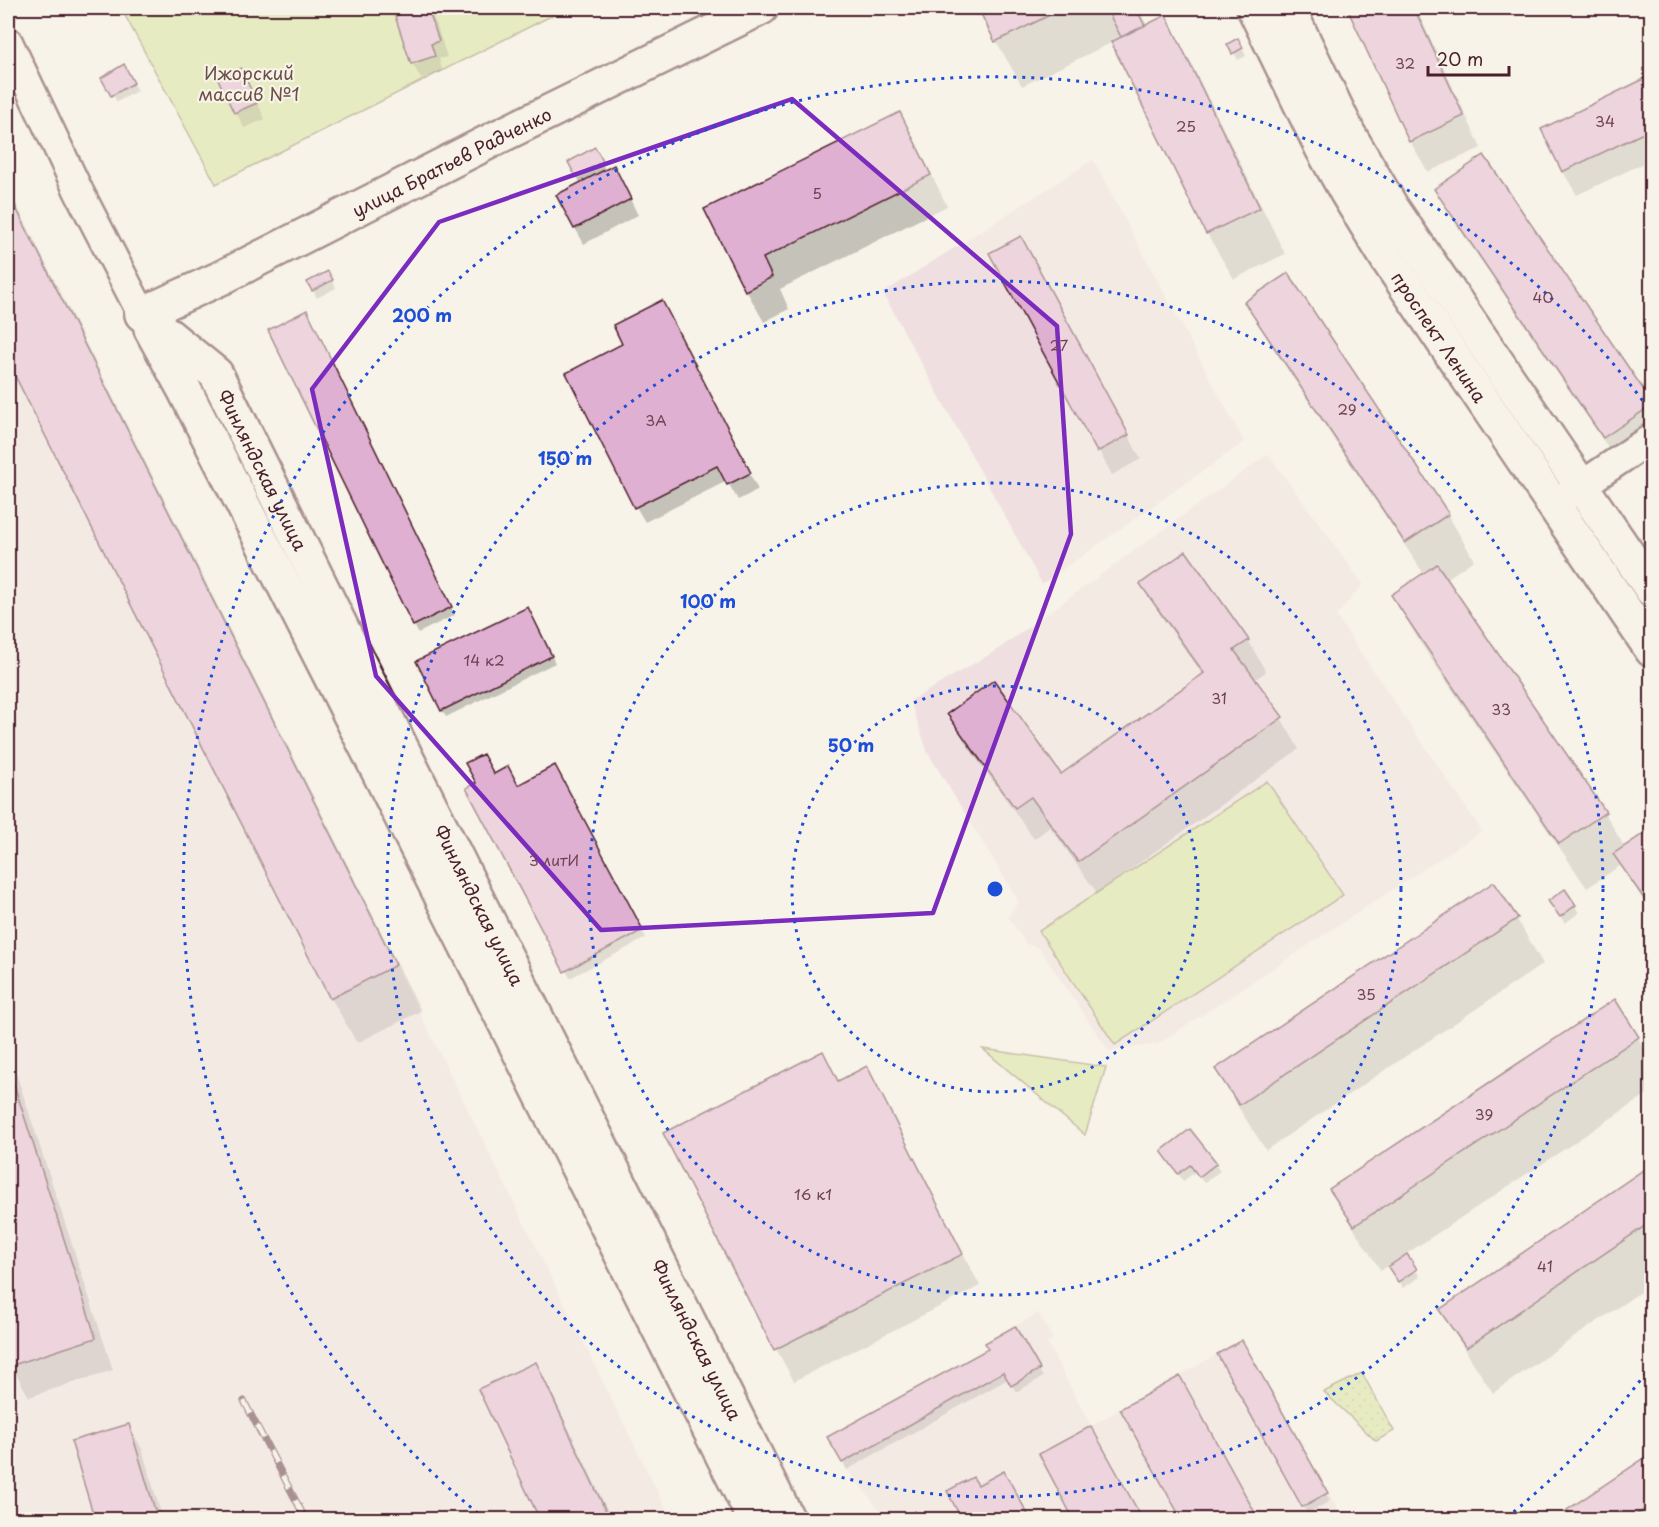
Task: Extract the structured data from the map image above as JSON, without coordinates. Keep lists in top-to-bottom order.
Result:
{
  "streets": {
    "street": ["улица Братьев Радченко", "проспект Ленина", "Финляндская улица"]
  },
  "crossings": [
    ["улица Братьев Радченко", "Финляндская улица"]
  ],
  "parks": ["Ижорский массив №1"],
  "house_numbers": [
    "32",
    "34",
    "25",
    "5",
    "40",
    "27",
    "29",
    "3А",
    "14 к2",
    "31",
    "33",
    "3 литИ",
    "35",
    "39",
    "16 к1",
    "41"
  ],
  "scale_bar": "20 m",
  "rings": [
    "200 m",
    "150 m",
    "100 m",
    "50 m"
  ]
}
